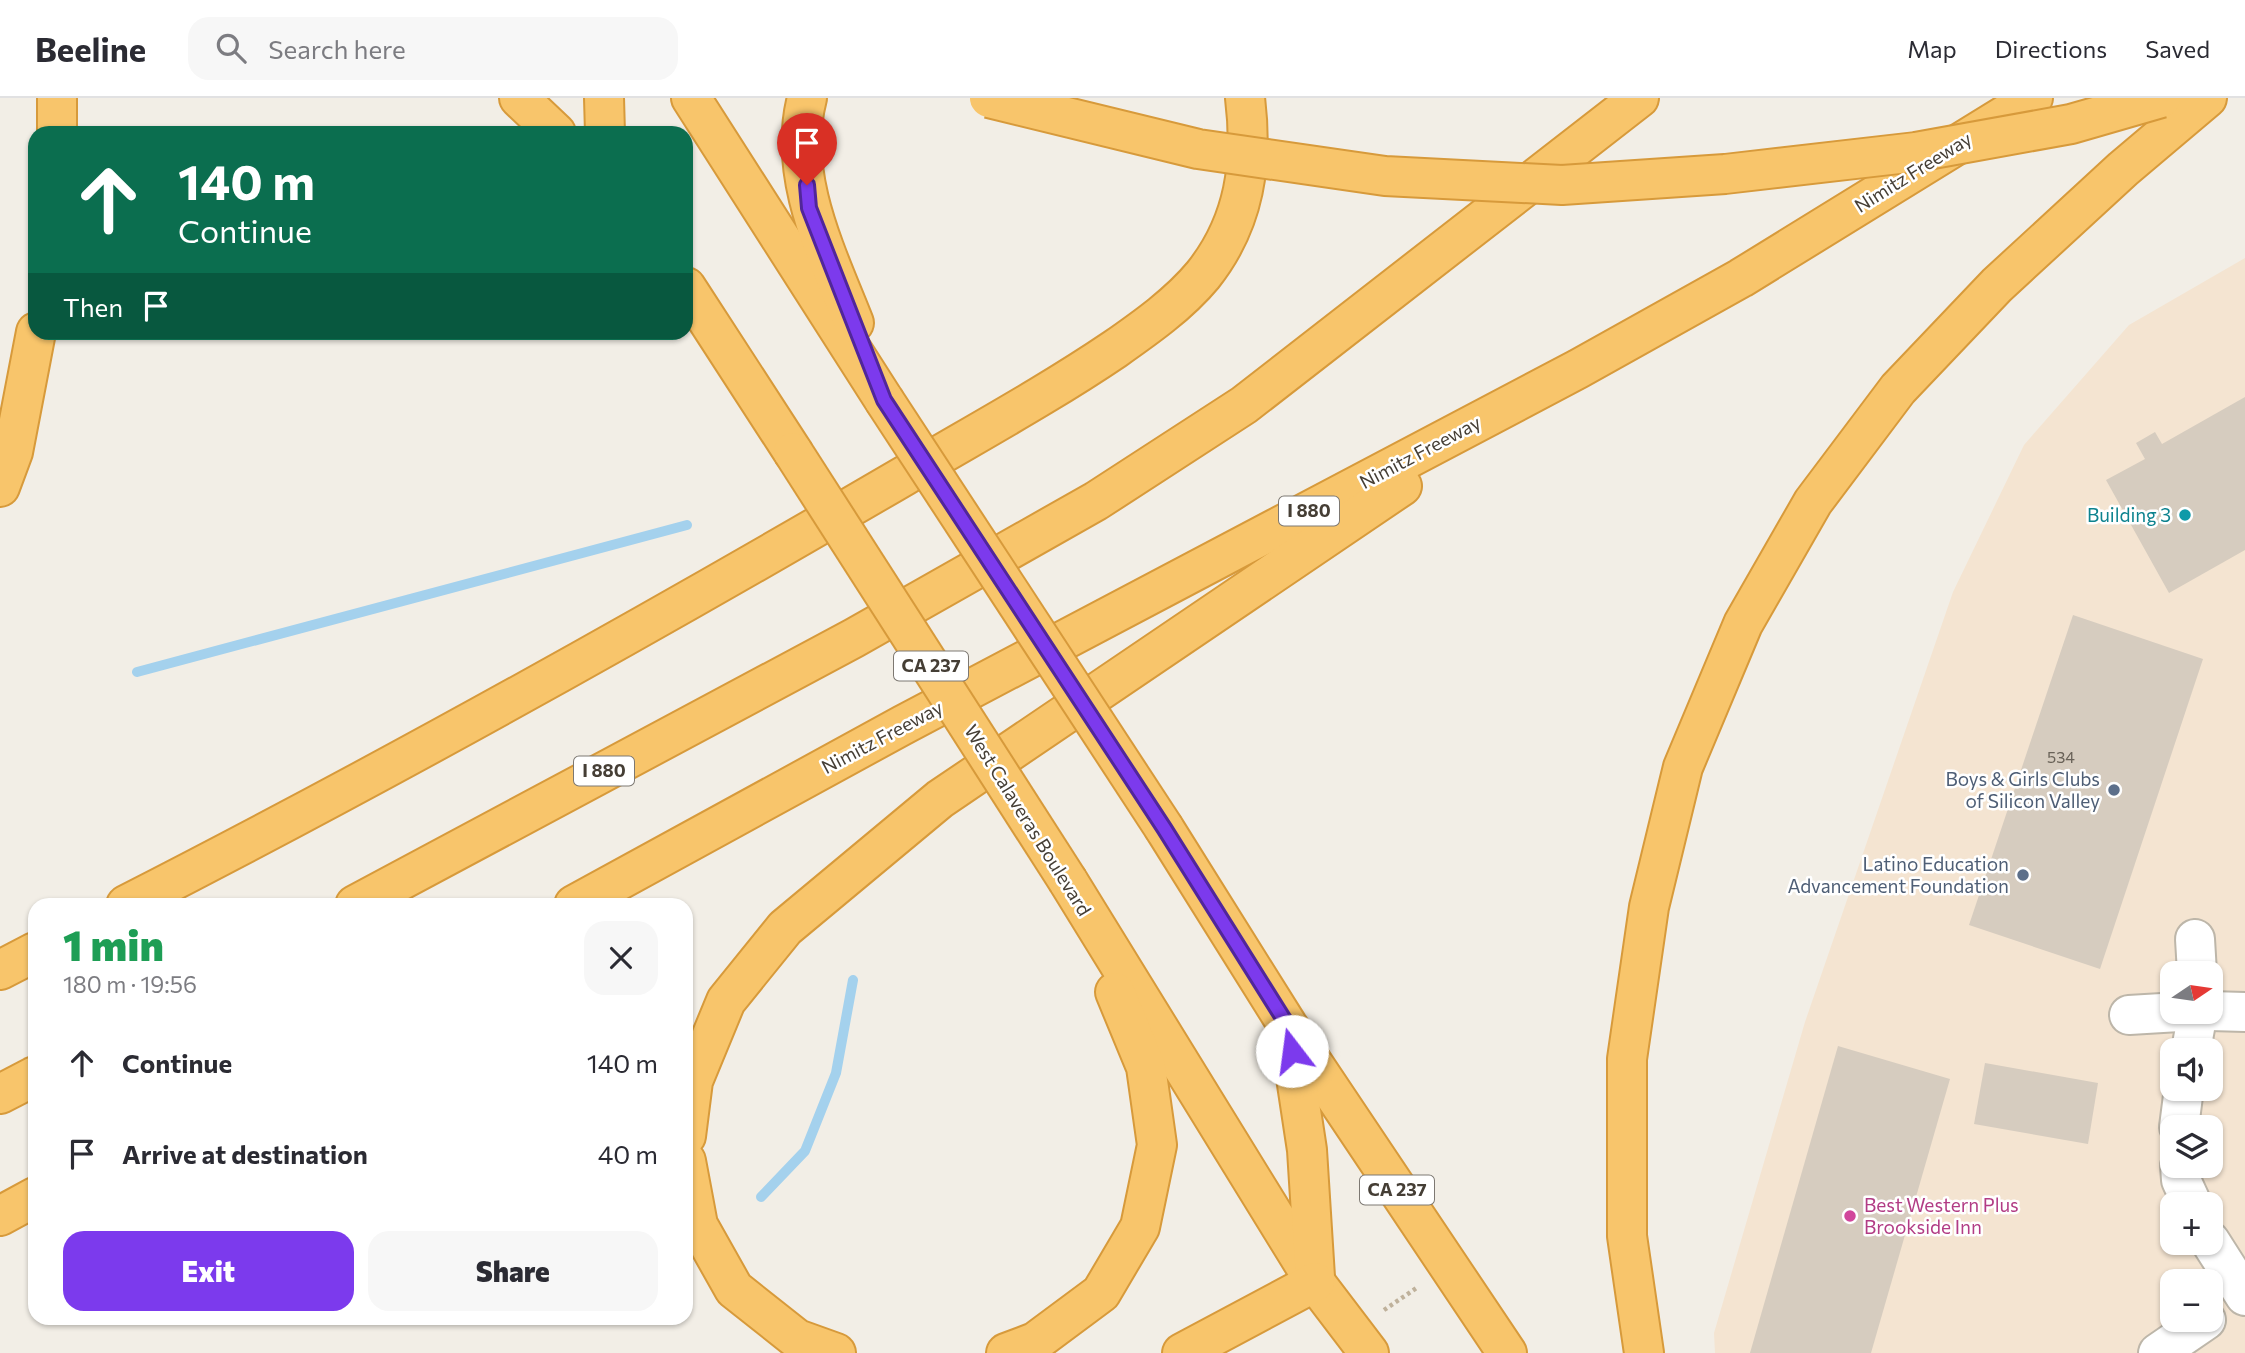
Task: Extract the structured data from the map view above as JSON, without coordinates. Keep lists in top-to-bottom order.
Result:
{
  "streets": {
    "highway": [
      "Nimitz Freeway",
      "I 880",
      "CA 237",
      "West Calaveras Boulevard"
    ]
  },
  "places": [
    "Building 3",
    "Boys & Girls Clubs of Silicon Valley",
    "Latino Education Advancement Foundation",
    "Best Western Plus Brookside Inn"
  ],
  "house_numbers": ["534"],
  "north": "right",
  "page": {
    "header": "Beeline",
    "search": "Search here",
    "nav": ["Map", "Directions", "Saved"],
    "turn": ["140 m", "Continue"],
    "then": "Then",
    "heading": ["1 min", "180 m · 19:56"],
    "map_buttons": ["+", "−"],
    "list": [
      {
        "name": "Continue",
        "value": "140 m"
      },
      {
        "name": "Arrive at destination",
        "value": "40 m"
      }
    ],
    "buttons": ["Exit", "Share"]
  }
}
